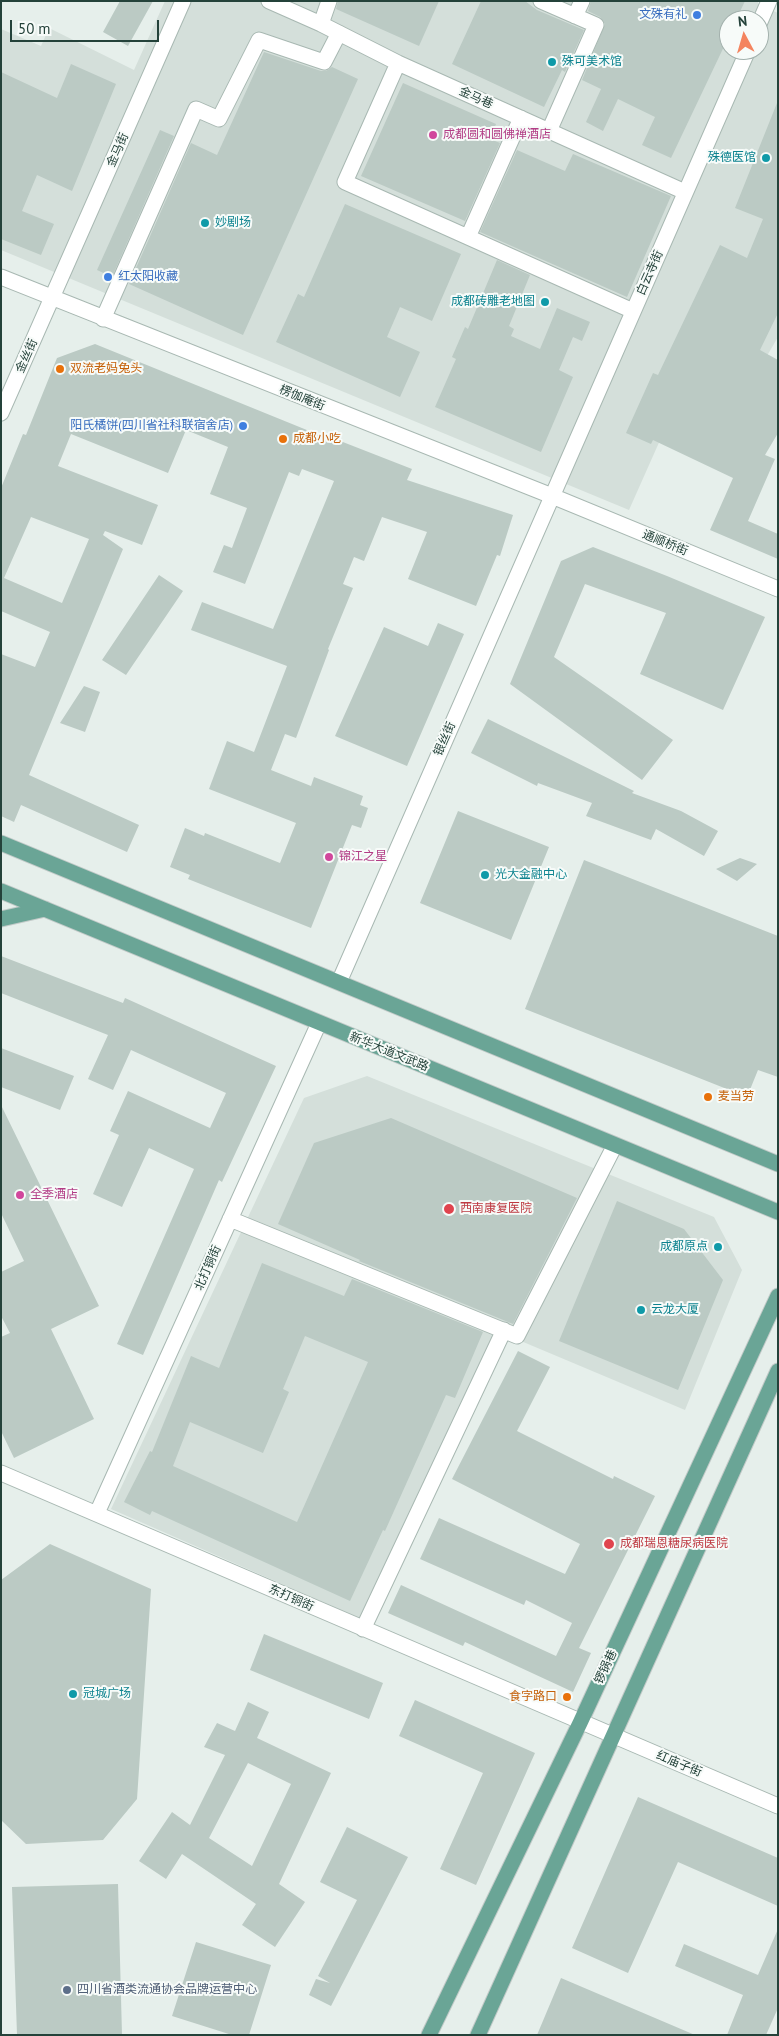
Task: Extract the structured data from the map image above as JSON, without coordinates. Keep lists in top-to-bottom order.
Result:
{
  "streets": {
    "main road": ["新华大道文武路", "锣锅巷"],
    "street": [
      "金马巷",
      "金马街",
      "白云寺街",
      "金丝街",
      "楞伽庵街",
      "通顺桥街",
      "银丝街",
      "北打铜街",
      "东打铜街",
      "红庙子街"
    ]
  },
  "crossings": [
    ["金马巷", "白云寺街"],
    ["金马街", "金丝街"],
    ["金马街", "楞伽庵街"],
    ["白云寺街", "楞伽庵街"],
    ["白云寺街", "通顺桥街"],
    ["白云寺街", "银丝街"],
    ["金丝街", "楞伽庵街"],
    ["楞伽庵街", "通顺桥街"],
    ["楞伽庵街", "银丝街"],
    ["通顺桥街", "银丝街"],
    ["新华大道文武路", "北打铜街"],
    ["北打铜街", "东打铜街"],
    ["东打铜街", "锣锅巷"],
    ["东打铜街", "红庙子街"],
    ["锣锅巷", "红庙子街"]
  ],
  "places": [
    "文殊有礼",
    "殊可美术馆",
    "成都圆和圆佛禅酒店",
    "殊德医馆",
    "妙剧场",
    "红太阳收藏",
    "成都砖雕老地图",
    "双流老妈兔头",
    "阳氏橘饼(四川省社科联宿舍店)",
    "成都小吃",
    "锦江之星",
    "光大金融中心",
    "麦当劳",
    "全季酒店",
    "西南康复医院",
    "成都原点",
    "云龙大厦",
    "成都瑞恩糖尿病医院",
    "冠城广场",
    "食字路口",
    "四川省酒类流通协会品牌运营中心"
  ],
  "scale_bar": "50 m",
  "north": "top"
}
